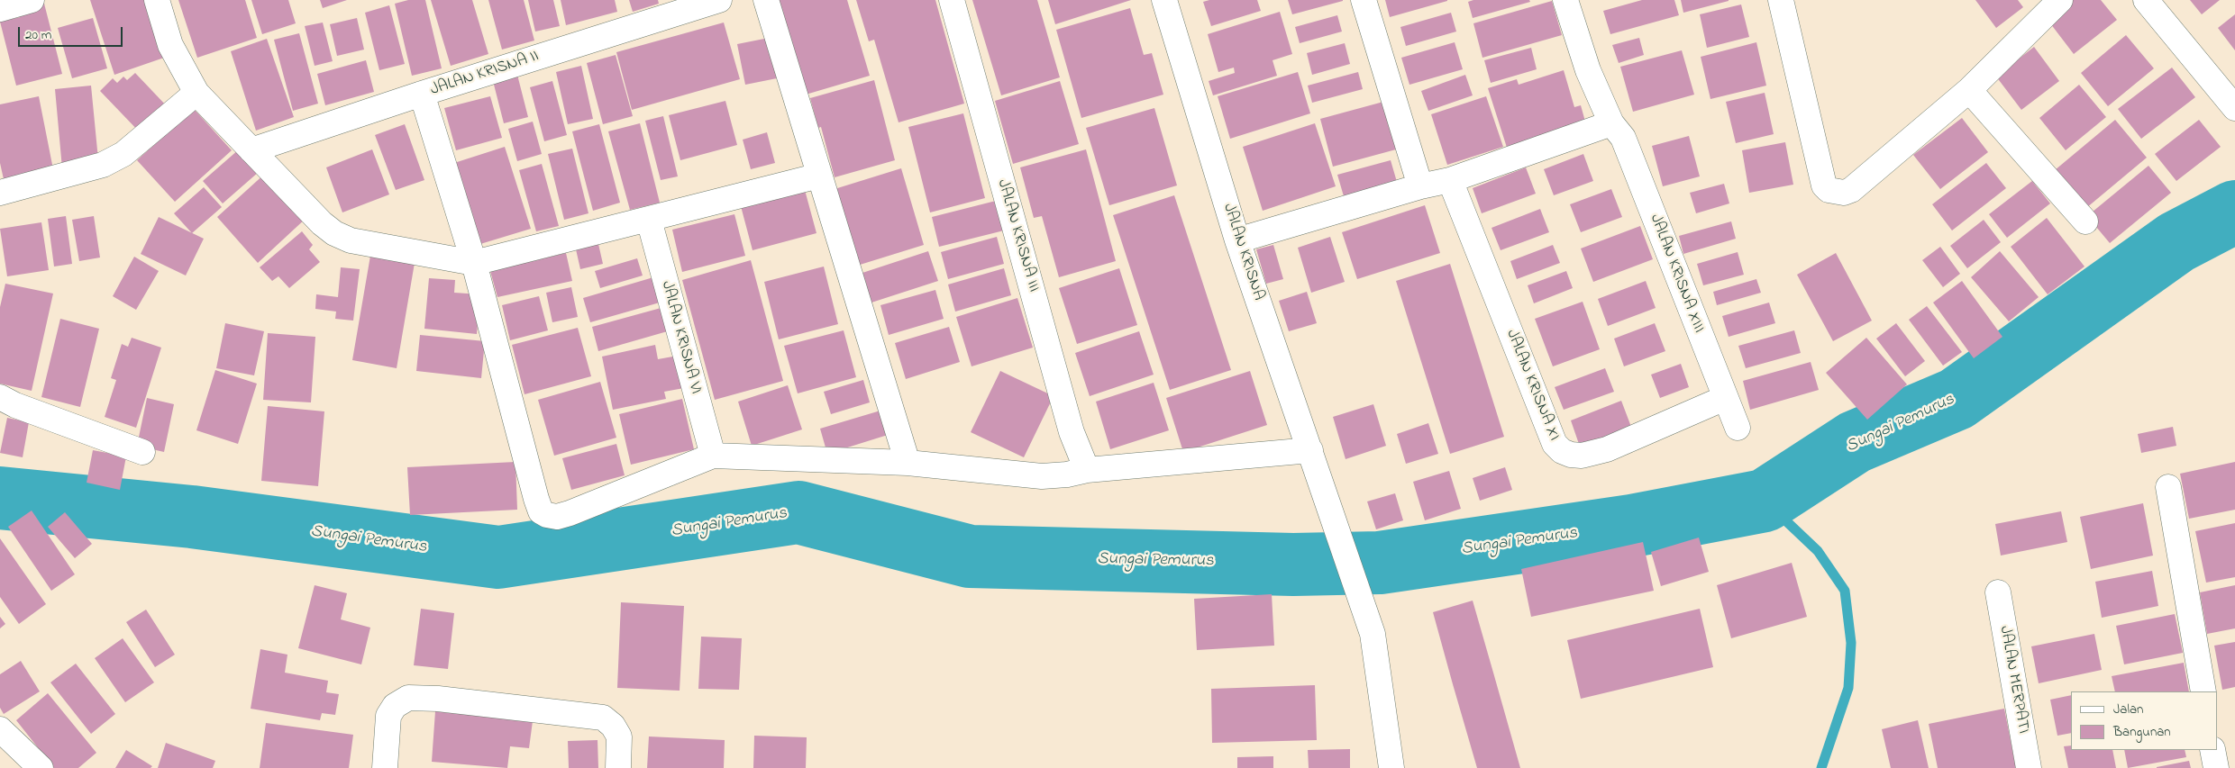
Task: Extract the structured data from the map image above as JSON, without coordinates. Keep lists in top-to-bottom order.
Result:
{
  "streets": {
    "street": [
      "JALAN KRISNA II",
      "JALAN KRISNA III",
      "JALAN KRISNA",
      "JALAN KRISNA XIII",
      "JALAN KRISNA VI",
      "JALAN KRISNA XI",
      "JALAN MERPATI"
    ]
  },
  "crossings": [
    ["JALAN KRISNA XIII", "JALAN KRISNA XI"]
  ],
  "water": ["Sungai Pemurus"],
  "legend": ["Jalan", "Bangunan"],
  "scale_bar": "20 m"
}
